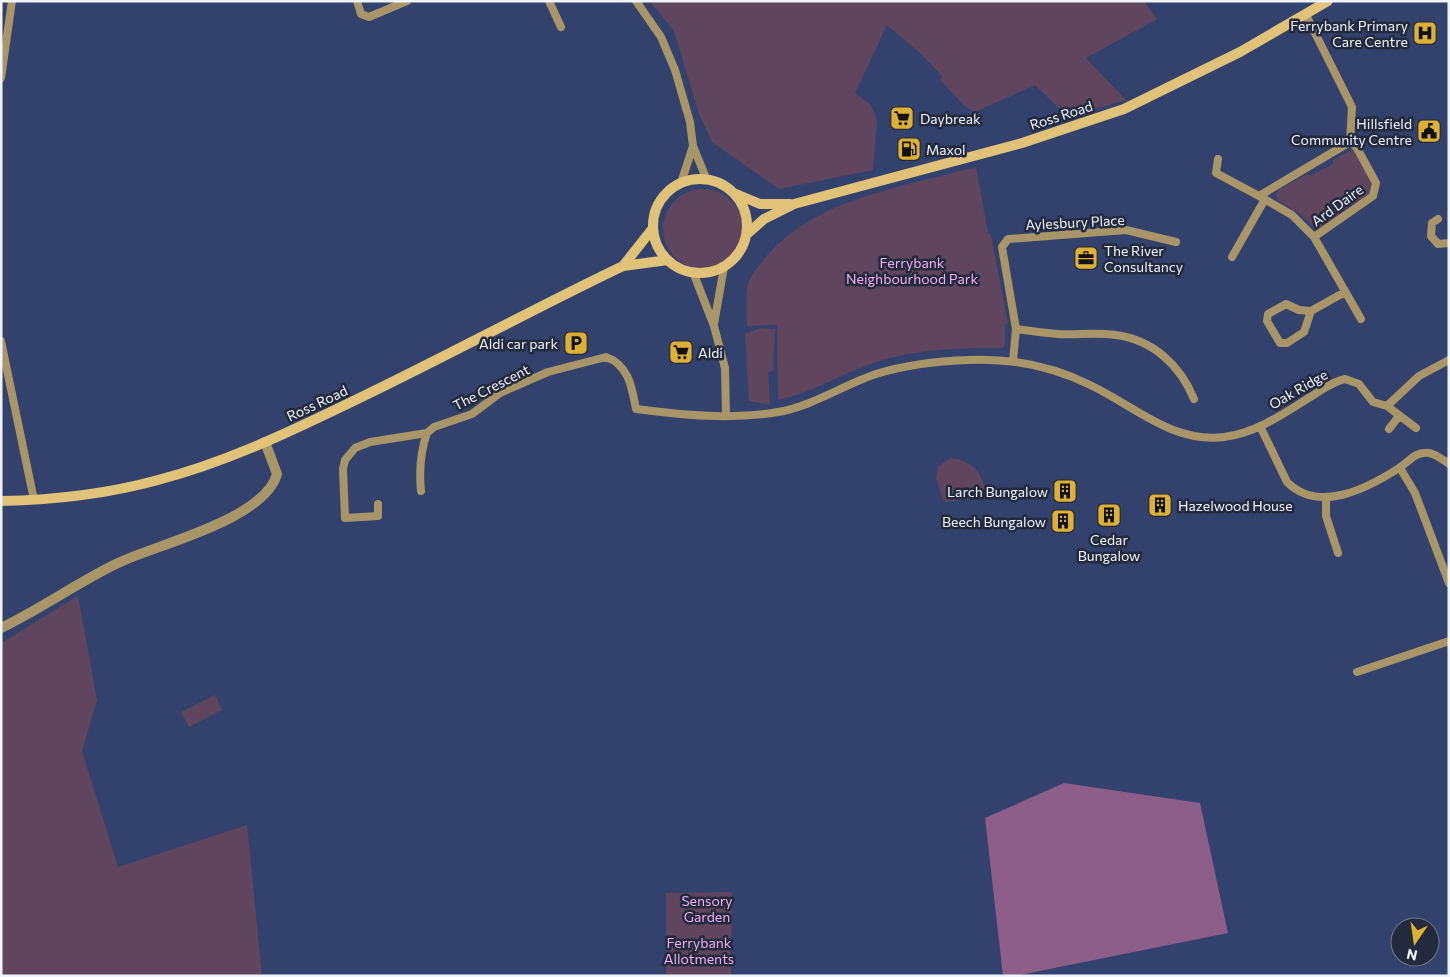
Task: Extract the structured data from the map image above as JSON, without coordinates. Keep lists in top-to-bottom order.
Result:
{
  "streets": {
    "main road": ["Ross Road"],
    "street": [
      "Ard Daire",
      "Aylesbury Place",
      "The Crescent",
      "Oak Ridge"
    ]
  },
  "parks": ["Ferrybank Neighbourhood Park", "Sensory Garden", "Ferrybank Allotments"],
  "places": {
    "hospital": ["Ferrybank Primary Care Centre"],
    "supermarket": ["Daybreak", "Aldi"],
    "public building": ["Hillsfield Community Centre"],
    "fuel station": ["Maxol"],
    "office": ["The River Consultancy"],
    "parking": ["Aldi car park"],
    "building": [
      "Larch Bungalow",
      "Hazelwood House",
      "Cedar Bungalow",
      "Beech Bungalow"
    ]
  },
  "north": "bottom"
}
